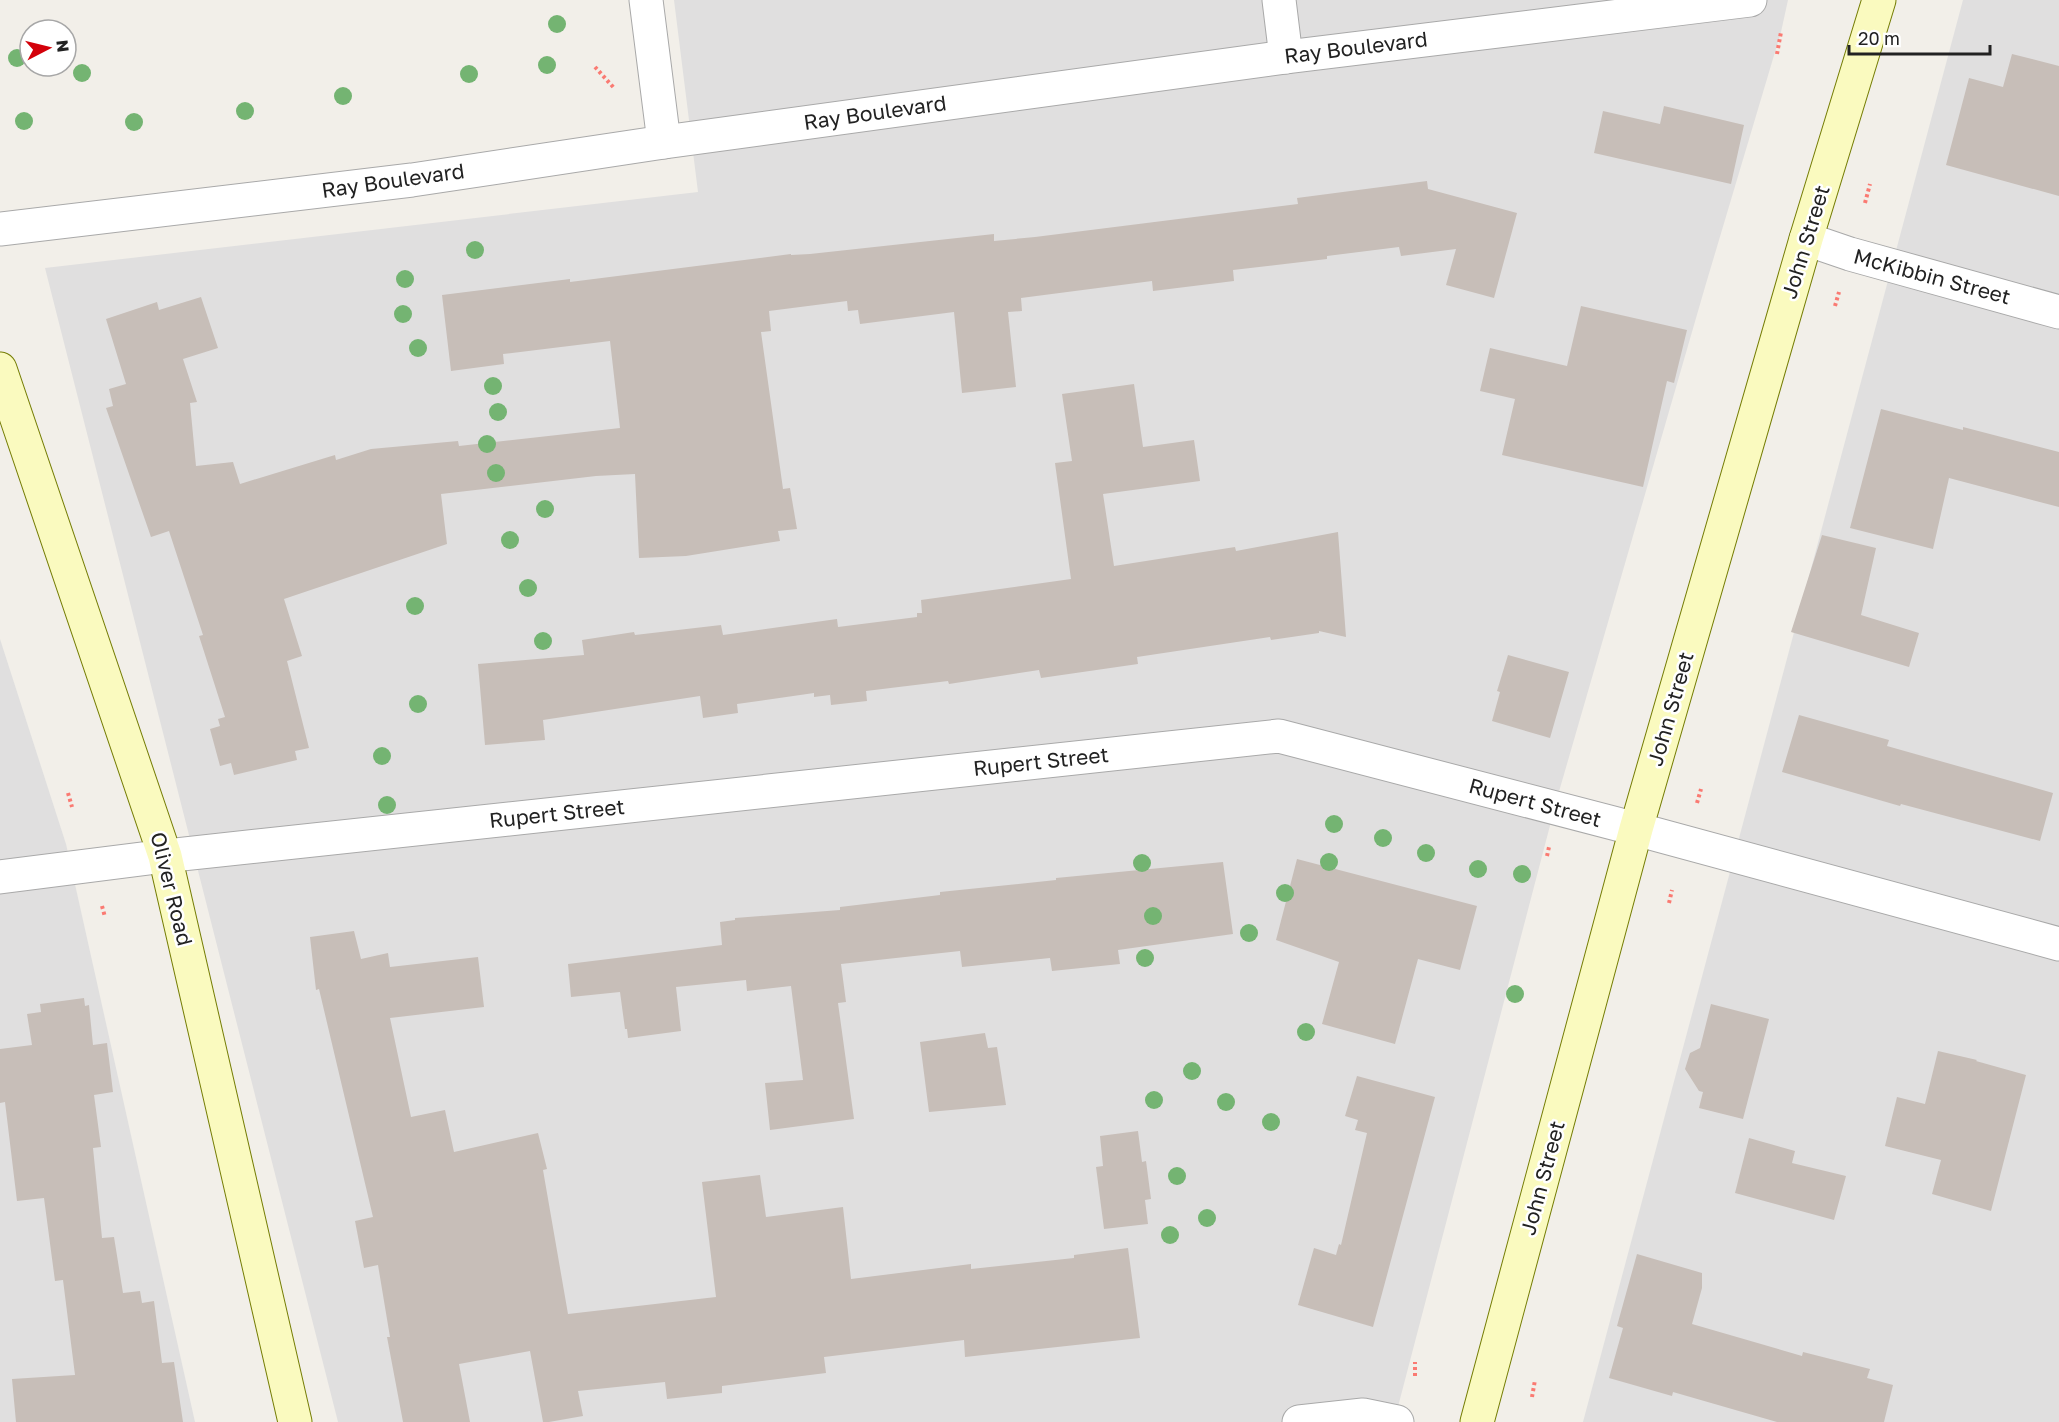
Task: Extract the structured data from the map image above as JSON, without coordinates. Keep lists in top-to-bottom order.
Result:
{
  "streets": {
    "street": [
      "Ray Boulevard",
      "John Street",
      "McKibbin Street",
      "Rupert Street",
      "Oliver Road"
    ]
  },
  "crossings": [
    ["John Street", "McKibbin Street"],
    ["John Street", "Rupert Street"],
    ["Rupert Street", "Oliver Road"]
  ],
  "scale_bar": "20 m",
  "north": "right"
}
